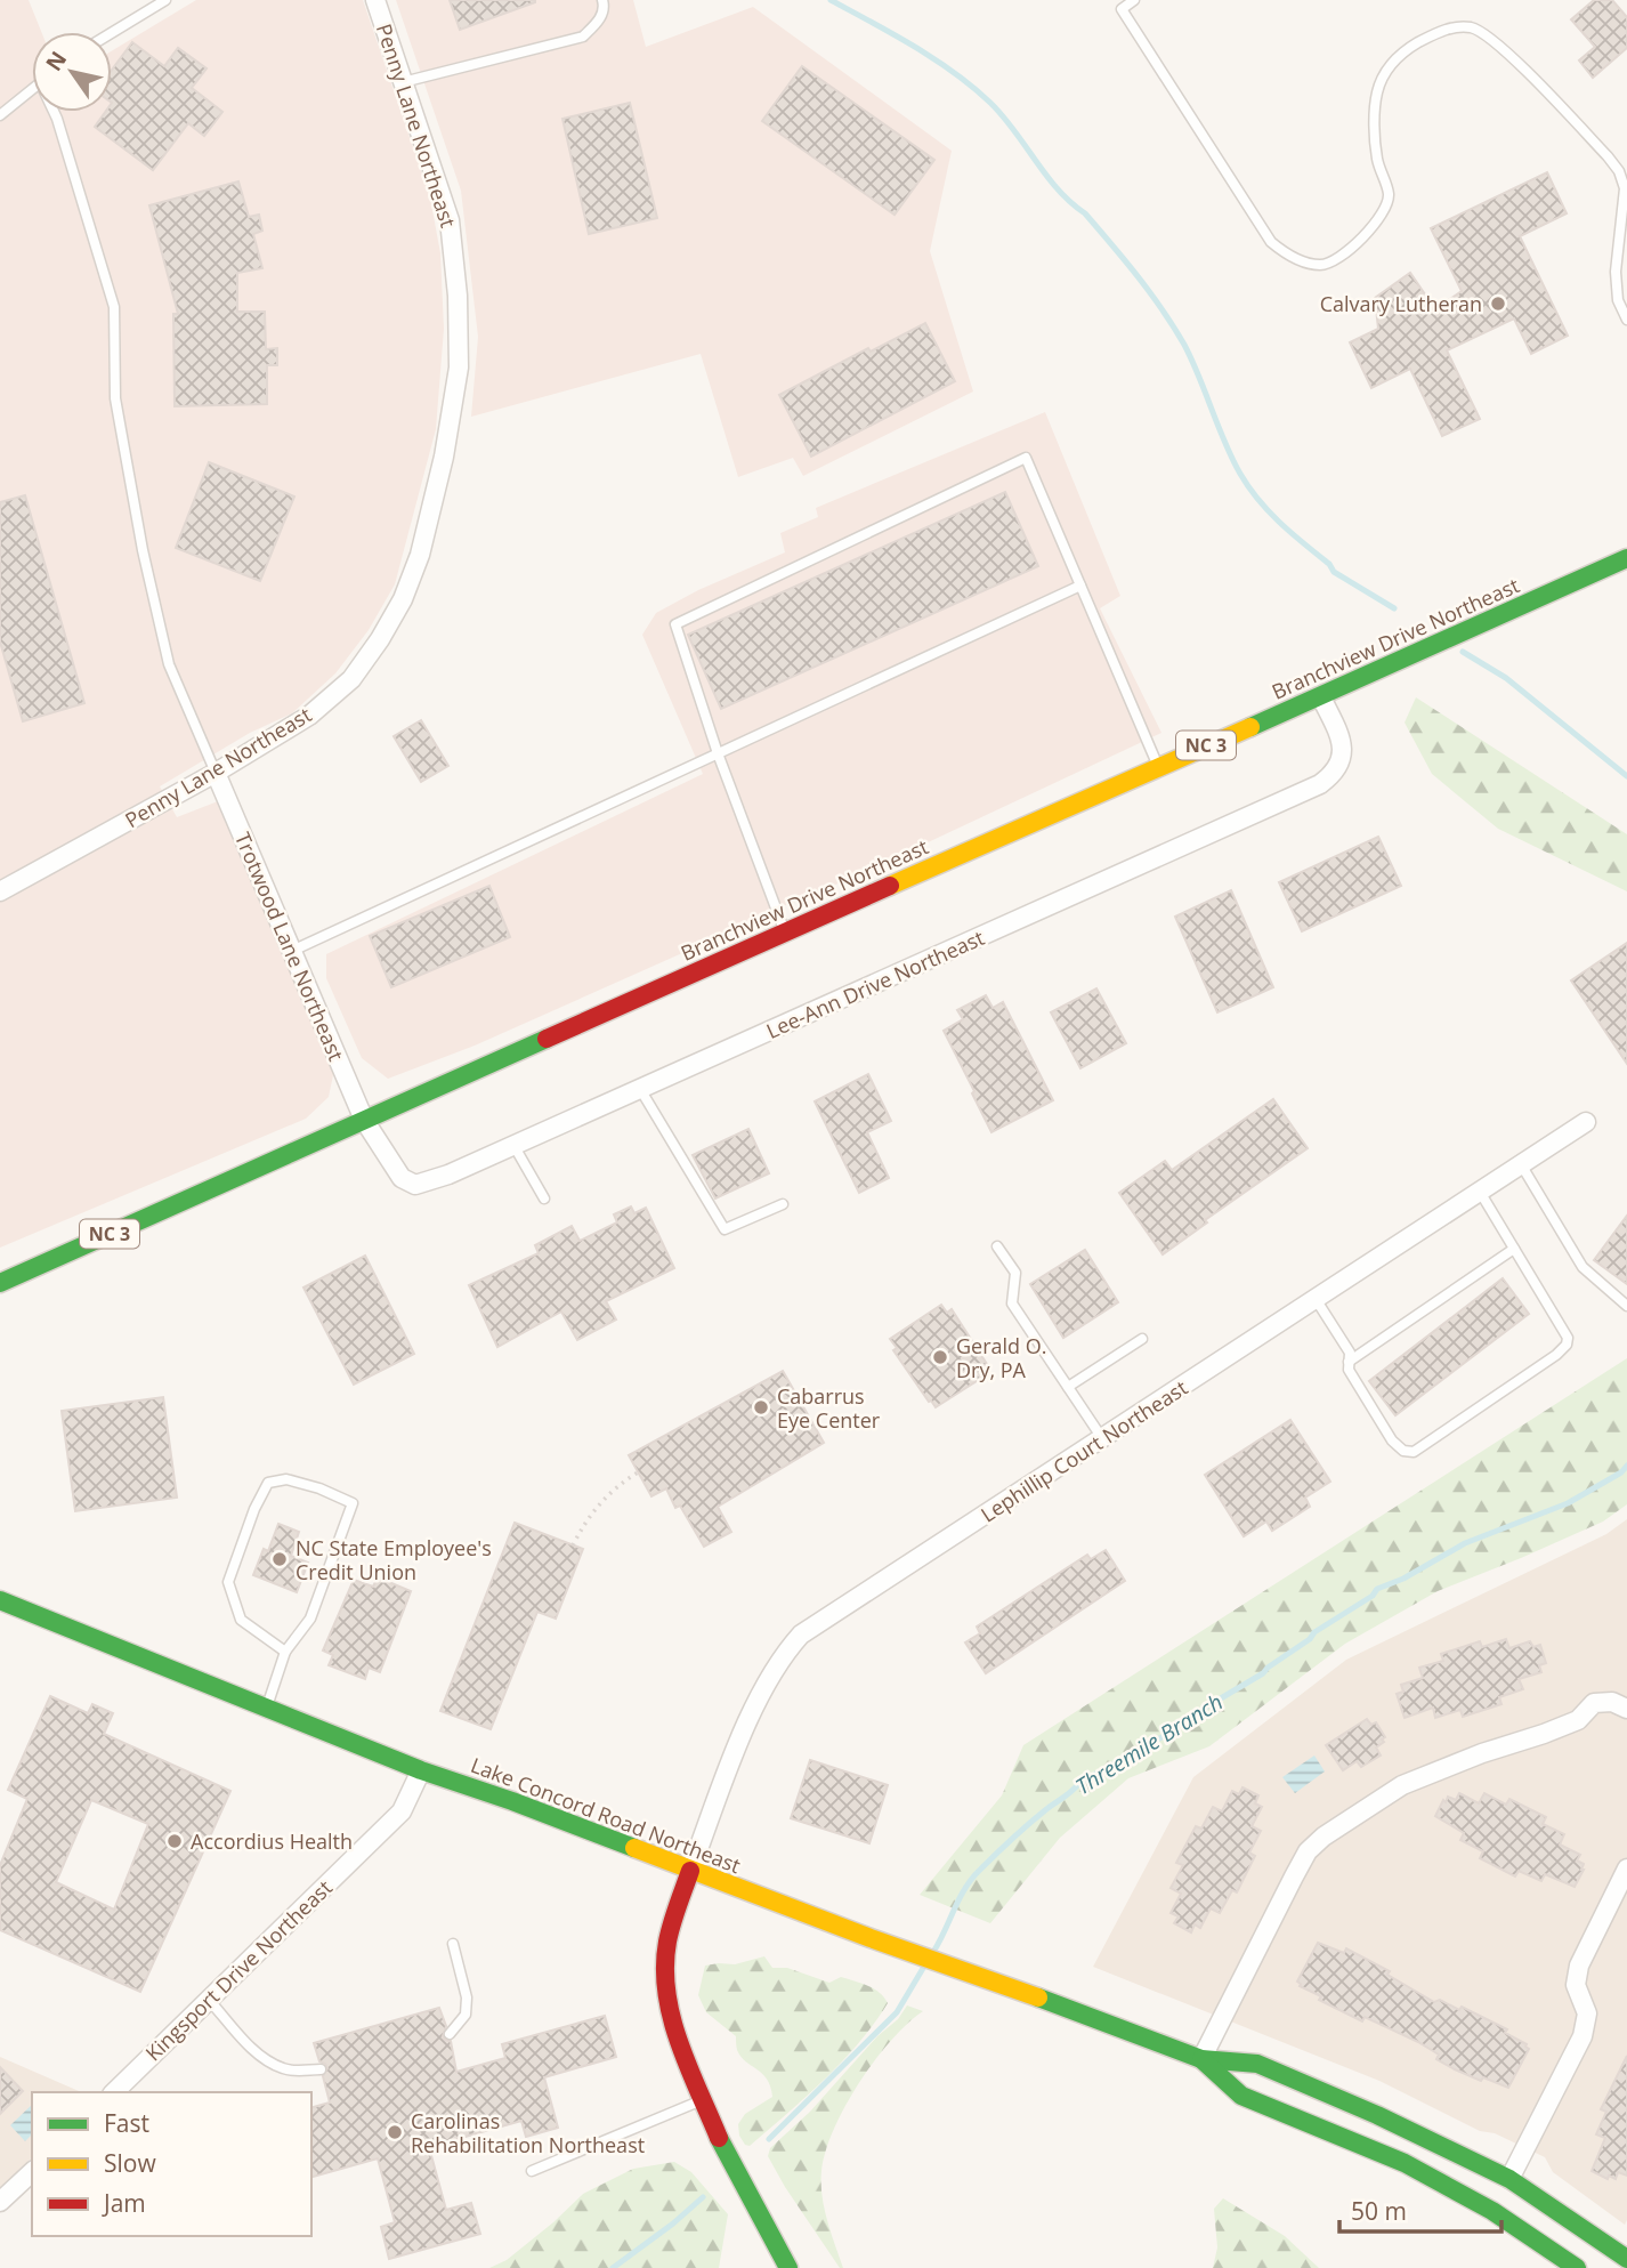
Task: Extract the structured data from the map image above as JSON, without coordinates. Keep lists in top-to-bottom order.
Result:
{
  "streets": {
    "main road": ["Branchview Drive Northeast", "NC 3", "Lake Concord Road Northeast"],
    "street": [
      "Penny Lane Northeast",
      "Trotwood Lane Northeast",
      "Lee-Ann Drive Northeast",
      "Lephillip Court Northeast",
      "Kingsport Drive Northeast"
    ]
  },
  "crossings": [
    ["Penny Lane Northeast", "Trotwood Lane Northeast"],
    ["Branchview Drive Northeast", "Trotwood Lane Northeast"],
    ["Branchview Drive Northeast", "Lee-Ann Drive Northeast"],
    ["Trotwood Lane Northeast", "Lee-Ann Drive Northeast"],
    ["Lephillip Court Northeast", "Lake Concord Road Northeast"],
    ["Lake Concord Road Northeast", "Kingsport Drive Northeast"]
  ],
  "water": ["Threemile Branch"],
  "places": [
    "Calvary Lutheran",
    "Gerald O. Dry, PA",
    "Cabarrus Eye Center",
    "NC State Employee's Credit Union",
    "Accordius Health",
    "Carolinas Rehabilitation Northeast"
  ],
  "legend": ["Fast", "Slow", "Jam"],
  "scale_bar": "50 m",
  "north": "top left"
}
